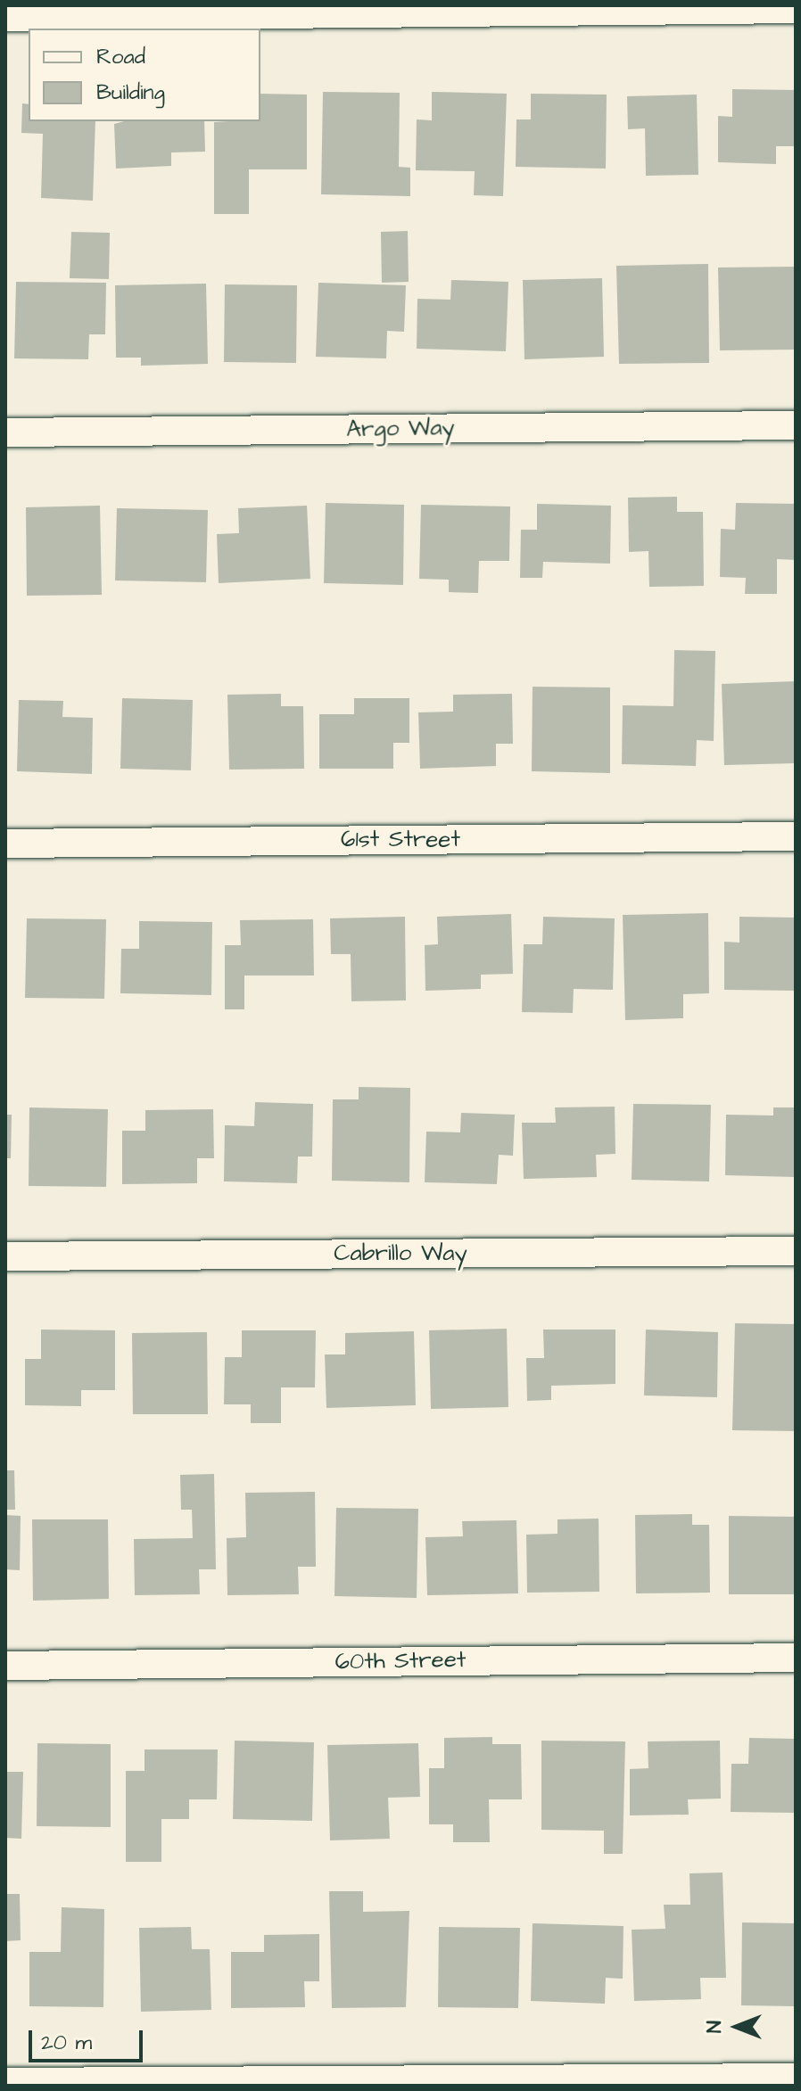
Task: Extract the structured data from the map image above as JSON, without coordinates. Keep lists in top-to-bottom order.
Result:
{
  "streets": {
    "street": [
      "Argo Way",
      "61st Street",
      "Cabrillo Way",
      "60th Street"
    ]
  },
  "legend": ["Road", "Building"],
  "scale_bar": "20 m",
  "north": "left"
}
